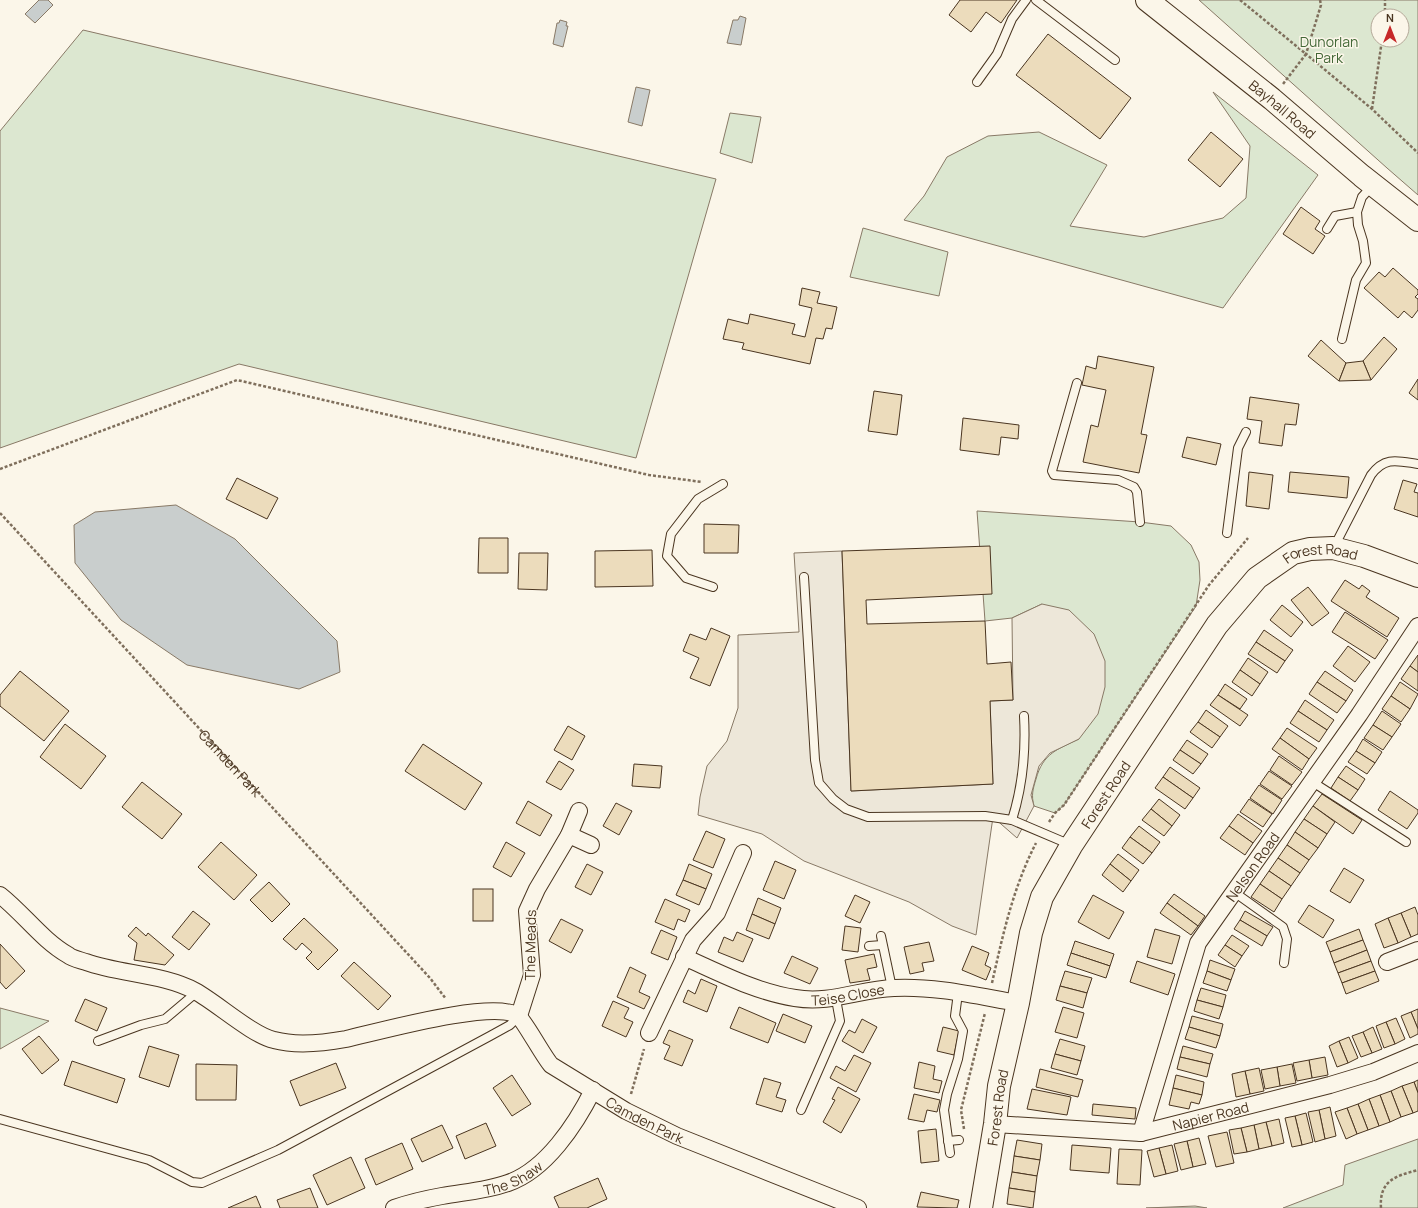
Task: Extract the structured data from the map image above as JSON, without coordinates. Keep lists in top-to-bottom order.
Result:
{
  "streets": {
    "street": [
      "Bayhall Road",
      "Forest Road",
      "Camden Park",
      "Nelson Road",
      "The Meads",
      "Teise Close",
      "Napier Road",
      "The Shaw"
    ]
  },
  "crossings": [
    ["Forest Road", "Teise Close"],
    ["Forest Road", "Napier Road"],
    ["Camden Park", "The Meads"],
    ["Camden Park", "The Shaw"],
    ["Nelson Road", "Napier Road"]
  ],
  "parks": ["Dunorlan Park"],
  "north": "top"
}
